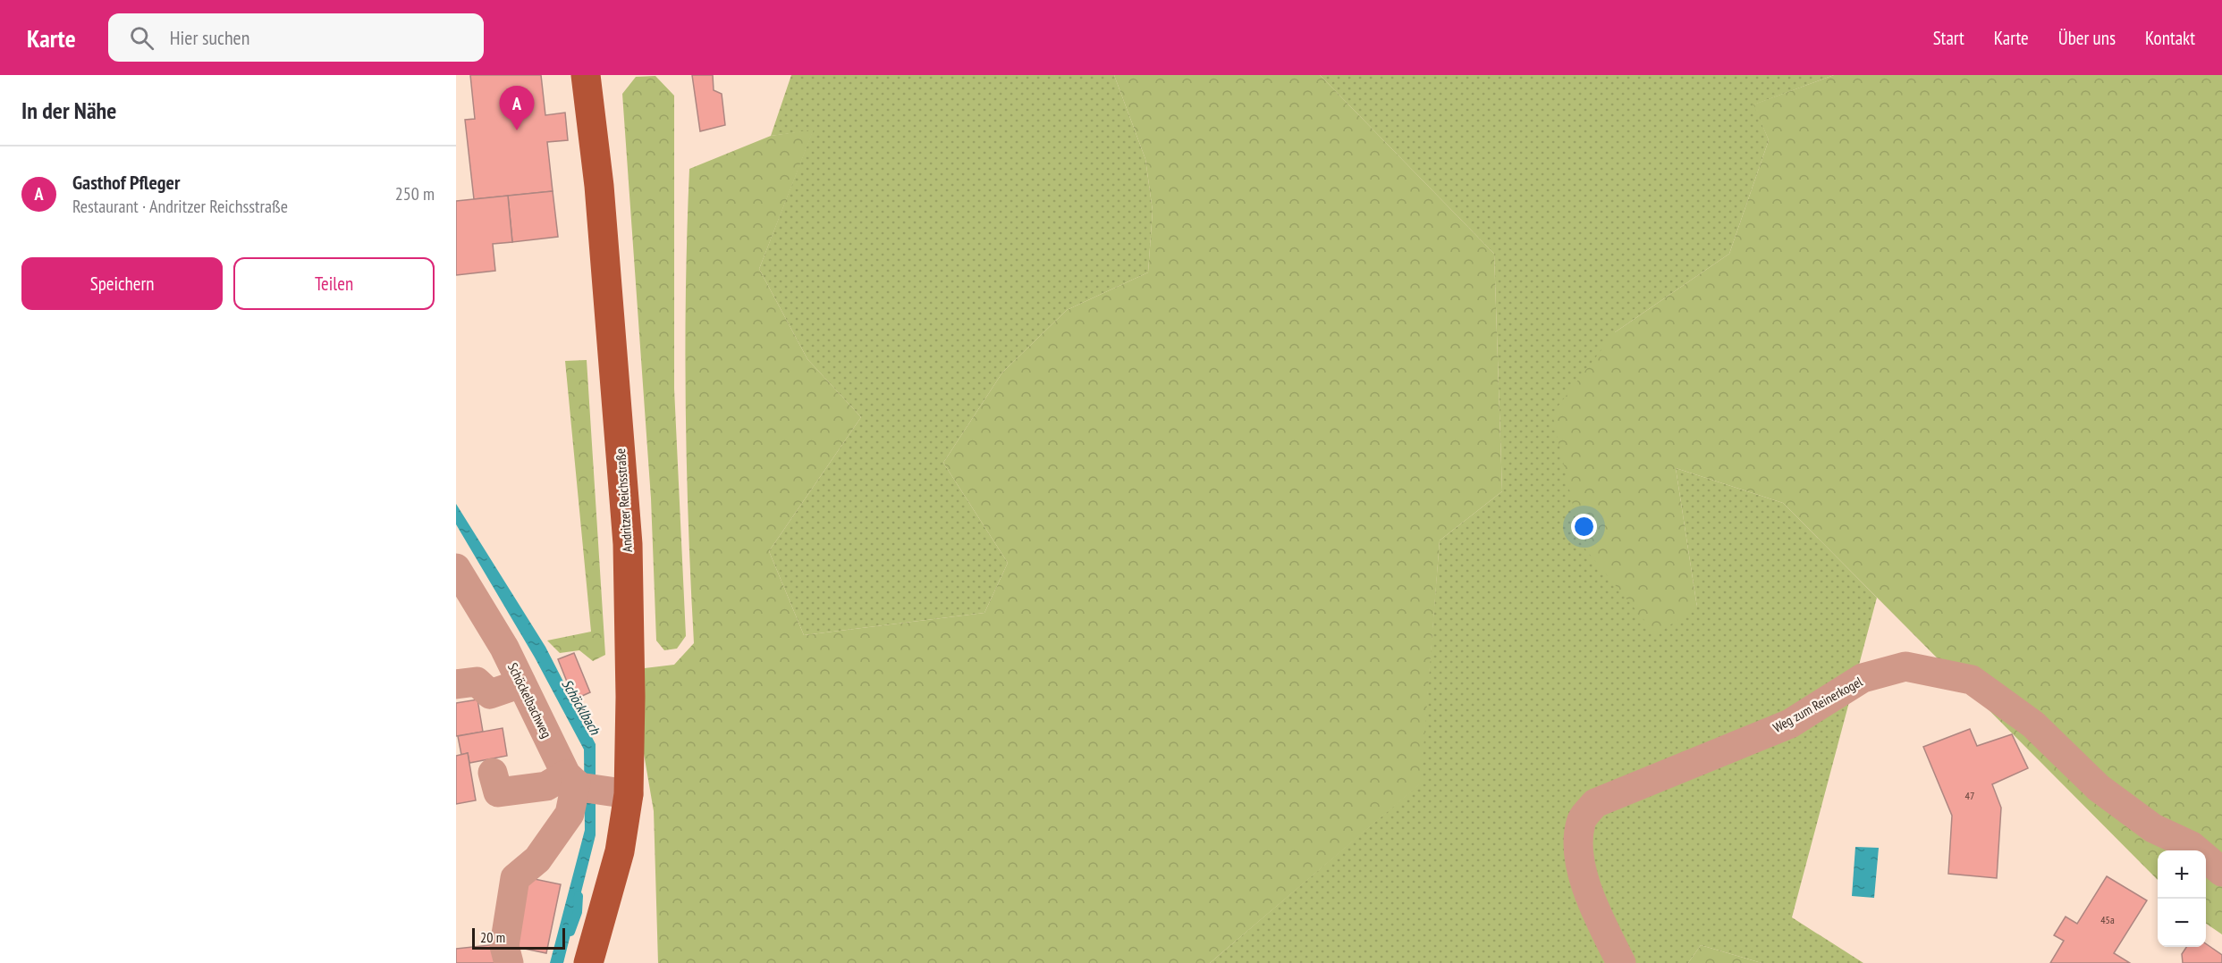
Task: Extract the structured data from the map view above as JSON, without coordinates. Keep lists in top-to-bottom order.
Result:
{
  "streets": {
    "main road": ["Andritzer Reichsstraße"],
    "street": ["Schöckelbachweg", "Weg zum Reinerkogel"]
  },
  "crossings": [
    ["Andritzer Reichsstraße", "Schöckelbachweg"]
  ],
  "water": ["Schöcklbach"],
  "house_numbers": ["47", "45a"],
  "scale_bar": "20 m",
  "page": {
    "header": "Karte",
    "search": "Hier suchen",
    "nav": [
      "Start",
      "Karte",
      "Über uns",
      "Kontakt"
    ],
    "heading": "In der Nähe",
    "pins": "A",
    "list": [
      {
        "mark": "A",
        "name": "Gasthof Pfleger",
        "note": "Restaurant · Andritzer Reichsstraße",
        "value": "250 m"
      }
    ],
    "buttons": ["Speichern", "Teilen"],
    "map_buttons": ["+", "−"],
    "scale": "20 m"
  }
}
